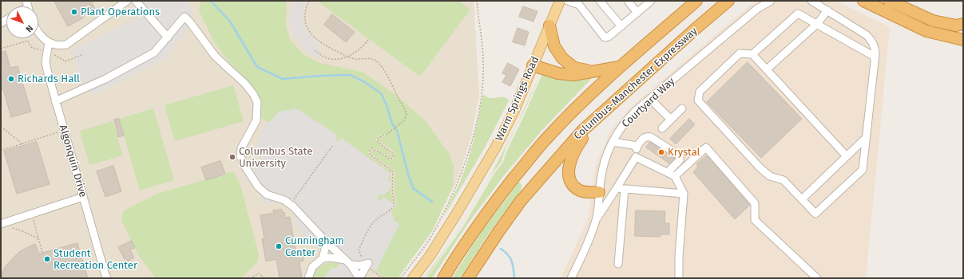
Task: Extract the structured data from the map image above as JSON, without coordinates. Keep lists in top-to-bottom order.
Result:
{
  "streets": {
    "highway": ["Columbus-Manchester Expressway"],
    "main road": ["Warm Springs Road"],
    "street": ["Courtyard Way", "Algonquin Drive"]
  },
  "places": [
    "Plant Operations",
    "Richards Hall",
    "Krystal",
    "Columbus State University",
    "Cunningham Center",
    "Student Recreation Center"
  ],
  "north": "bottom right"
}
